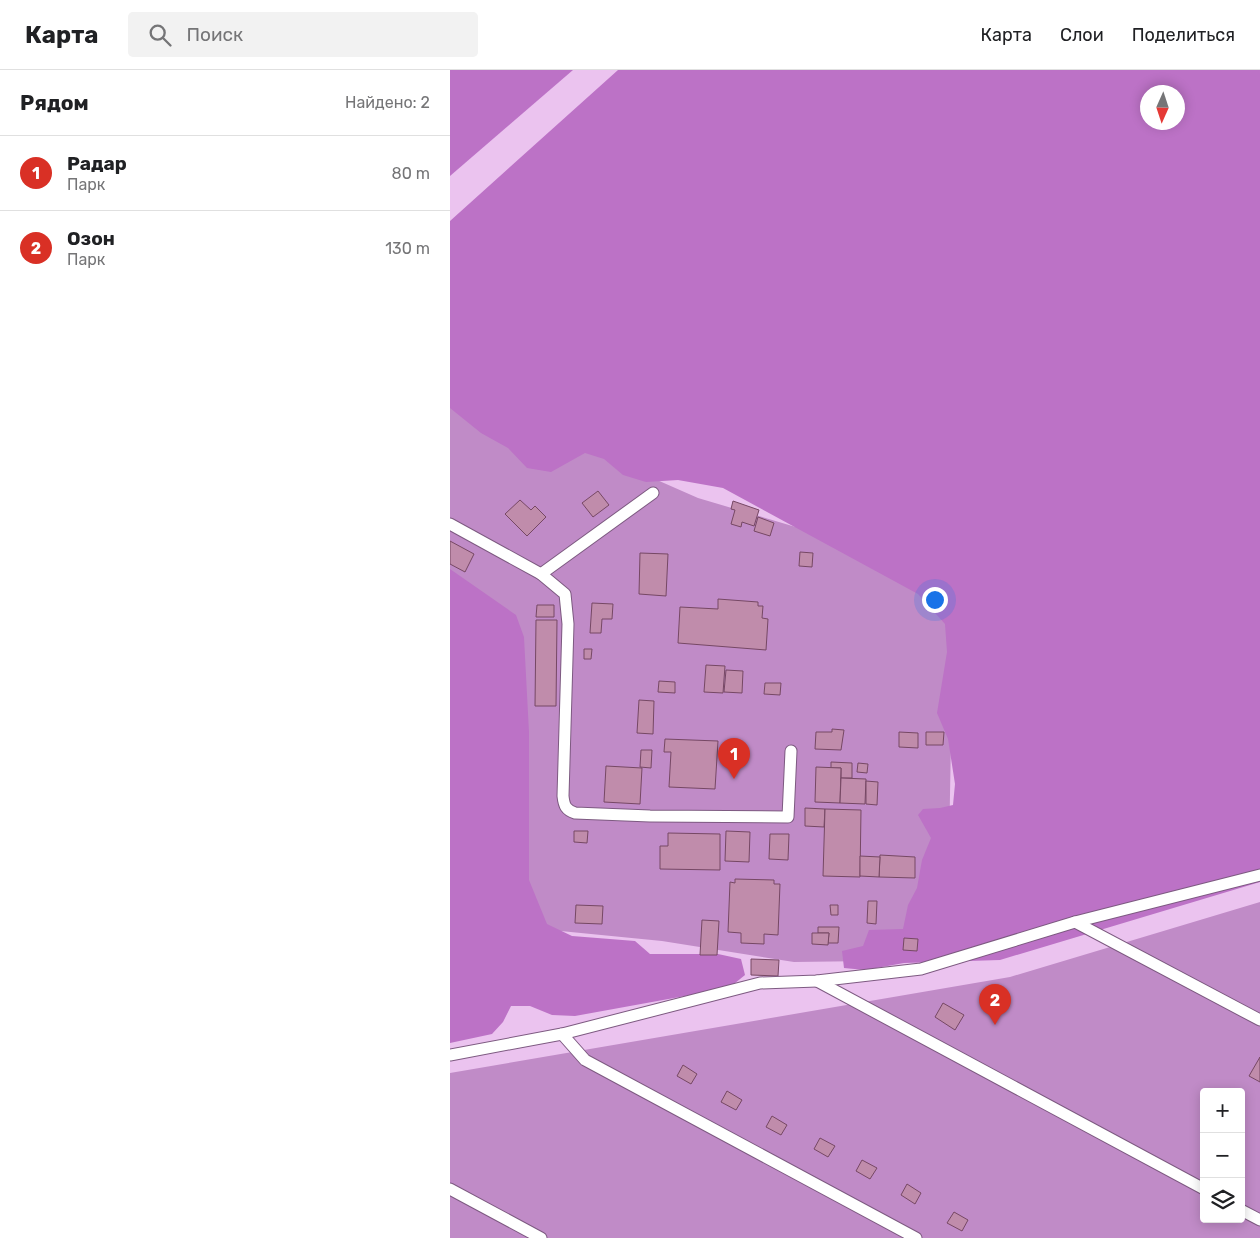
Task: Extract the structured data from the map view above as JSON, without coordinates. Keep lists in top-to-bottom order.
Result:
{
  "north": "bottom",
  "page": {
    "header": "Карта",
    "search": "Поиск",
    "nav": ["Карта", "Слои", "Поделиться"],
    "heading": ["Рядом", "Найдено: 2"],
    "list": [
      {
        "mark": "1",
        "name": "Радар",
        "note": "Парк",
        "value": "80 m"
      },
      {
        "mark": "2",
        "name": "Озон",
        "note": "Парк",
        "value": "130 m"
      }
    ],
    "pins": ["1", "2"],
    "map_buttons": ["+", "−"]
  }
}
